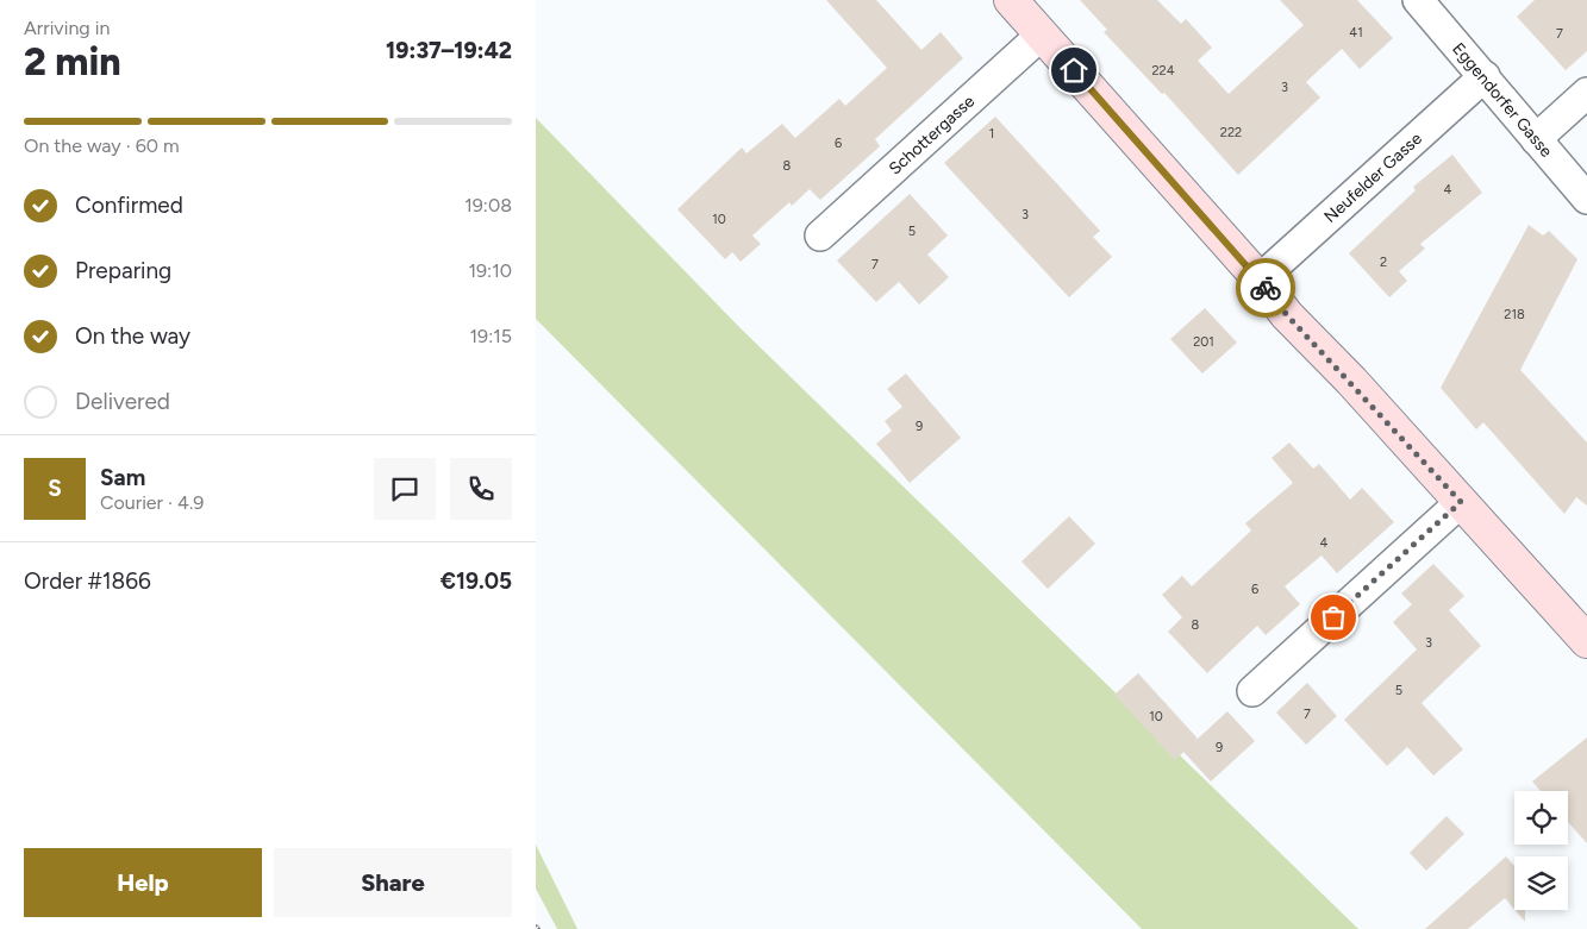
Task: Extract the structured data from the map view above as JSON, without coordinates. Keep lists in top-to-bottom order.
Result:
{
  "streets": {
    "street": ["Eggendorfer Gasse", "Schottergasse", "Neufelder Gasse"]
  },
  "crossings": [
    ["Eggendorfer Gasse", "Neufelder Gasse"]
  ],
  "house_numbers": [
    "41",
    "7",
    "224",
    "3",
    "222",
    "1",
    "6",
    "8",
    "4",
    "3",
    "10",
    "5",
    "2",
    "7",
    "218",
    "201",
    "9",
    "4",
    "6",
    "8",
    "3",
    "5",
    "7",
    "10",
    "9"
  ],
  "page": {
    "heading": ["2 min", "Arriving in", "19:37–19:42"],
    "panel": [
      "Sam",
      "Courier · 4.9",
      "Order #1866",
      "€19.05"
    ],
    "bar": "On the way · 60 m",
    "list": [
      ["Confirmed", "19:08"],
      ["Preparing", "19:10"],
      ["On the way", "19:15"],
      "Delivered"
    ],
    "round": "S",
    "buttons": ["Help", "Share"]
  }
}
